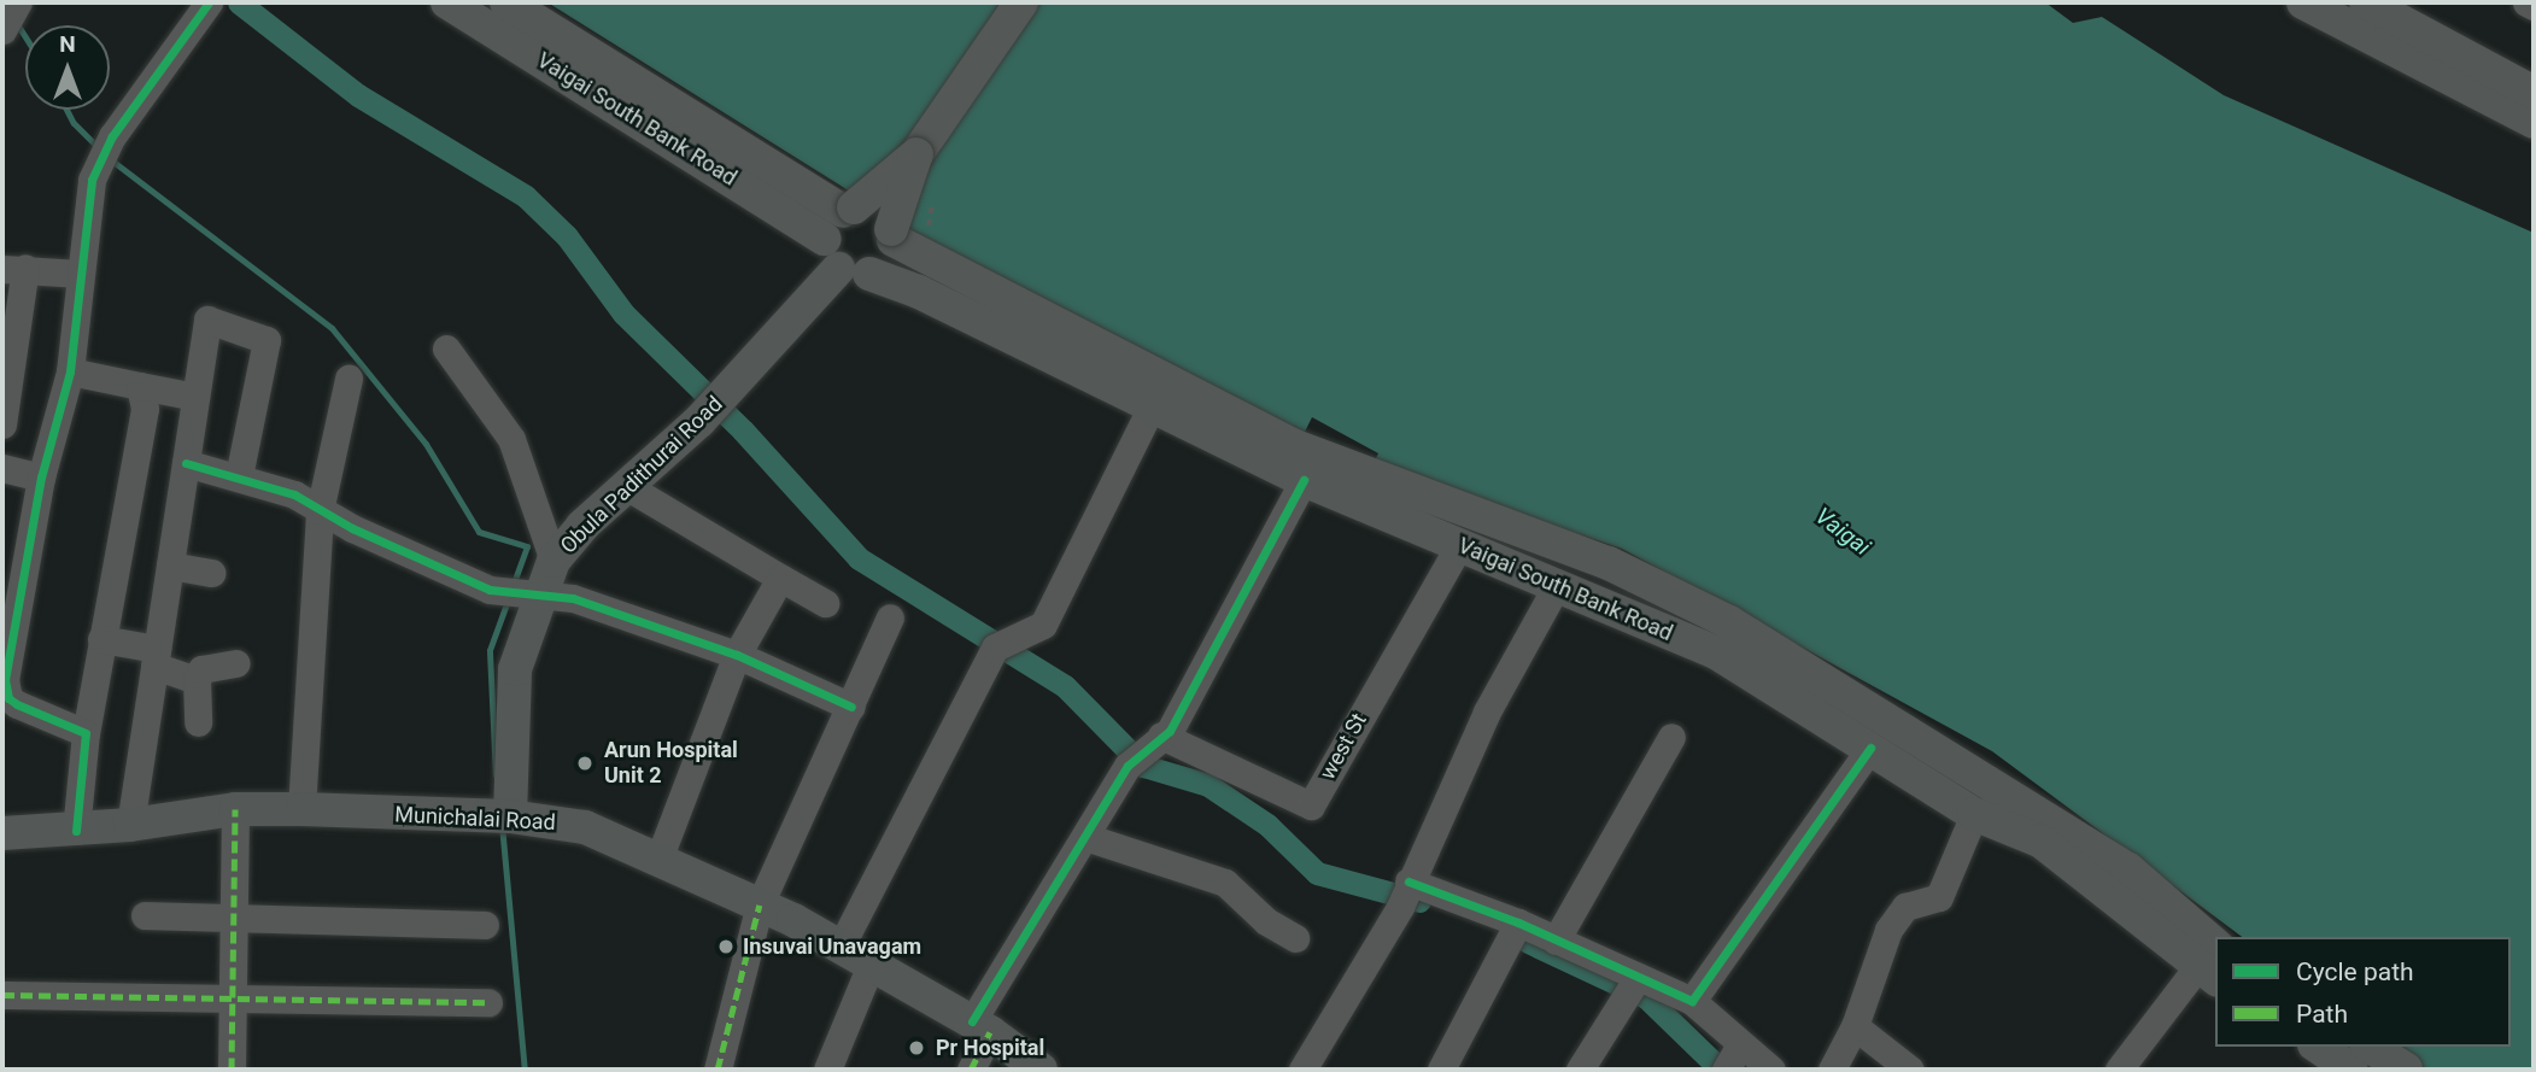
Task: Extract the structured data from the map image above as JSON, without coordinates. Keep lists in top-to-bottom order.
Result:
{
  "streets": {
    "main road": ["Vaigai South Bank Road", "Obula Padithurai Road", "Munichalai Road"],
    "street": ["west St"]
  },
  "crossings": [
    ["Vaigai South Bank Road", "Obula Padithurai Road"],
    ["Vaigai South Bank Road", "west St"],
    ["Obula Padithurai Road", "Munichalai Road"]
  ],
  "water": ["Vaigai"],
  "places": ["Arun Hospital Unit 2", "Insuvai Unavagam", "Pr Hospital"],
  "legend": ["Cycle path", "Path"],
  "north": "top"
}
